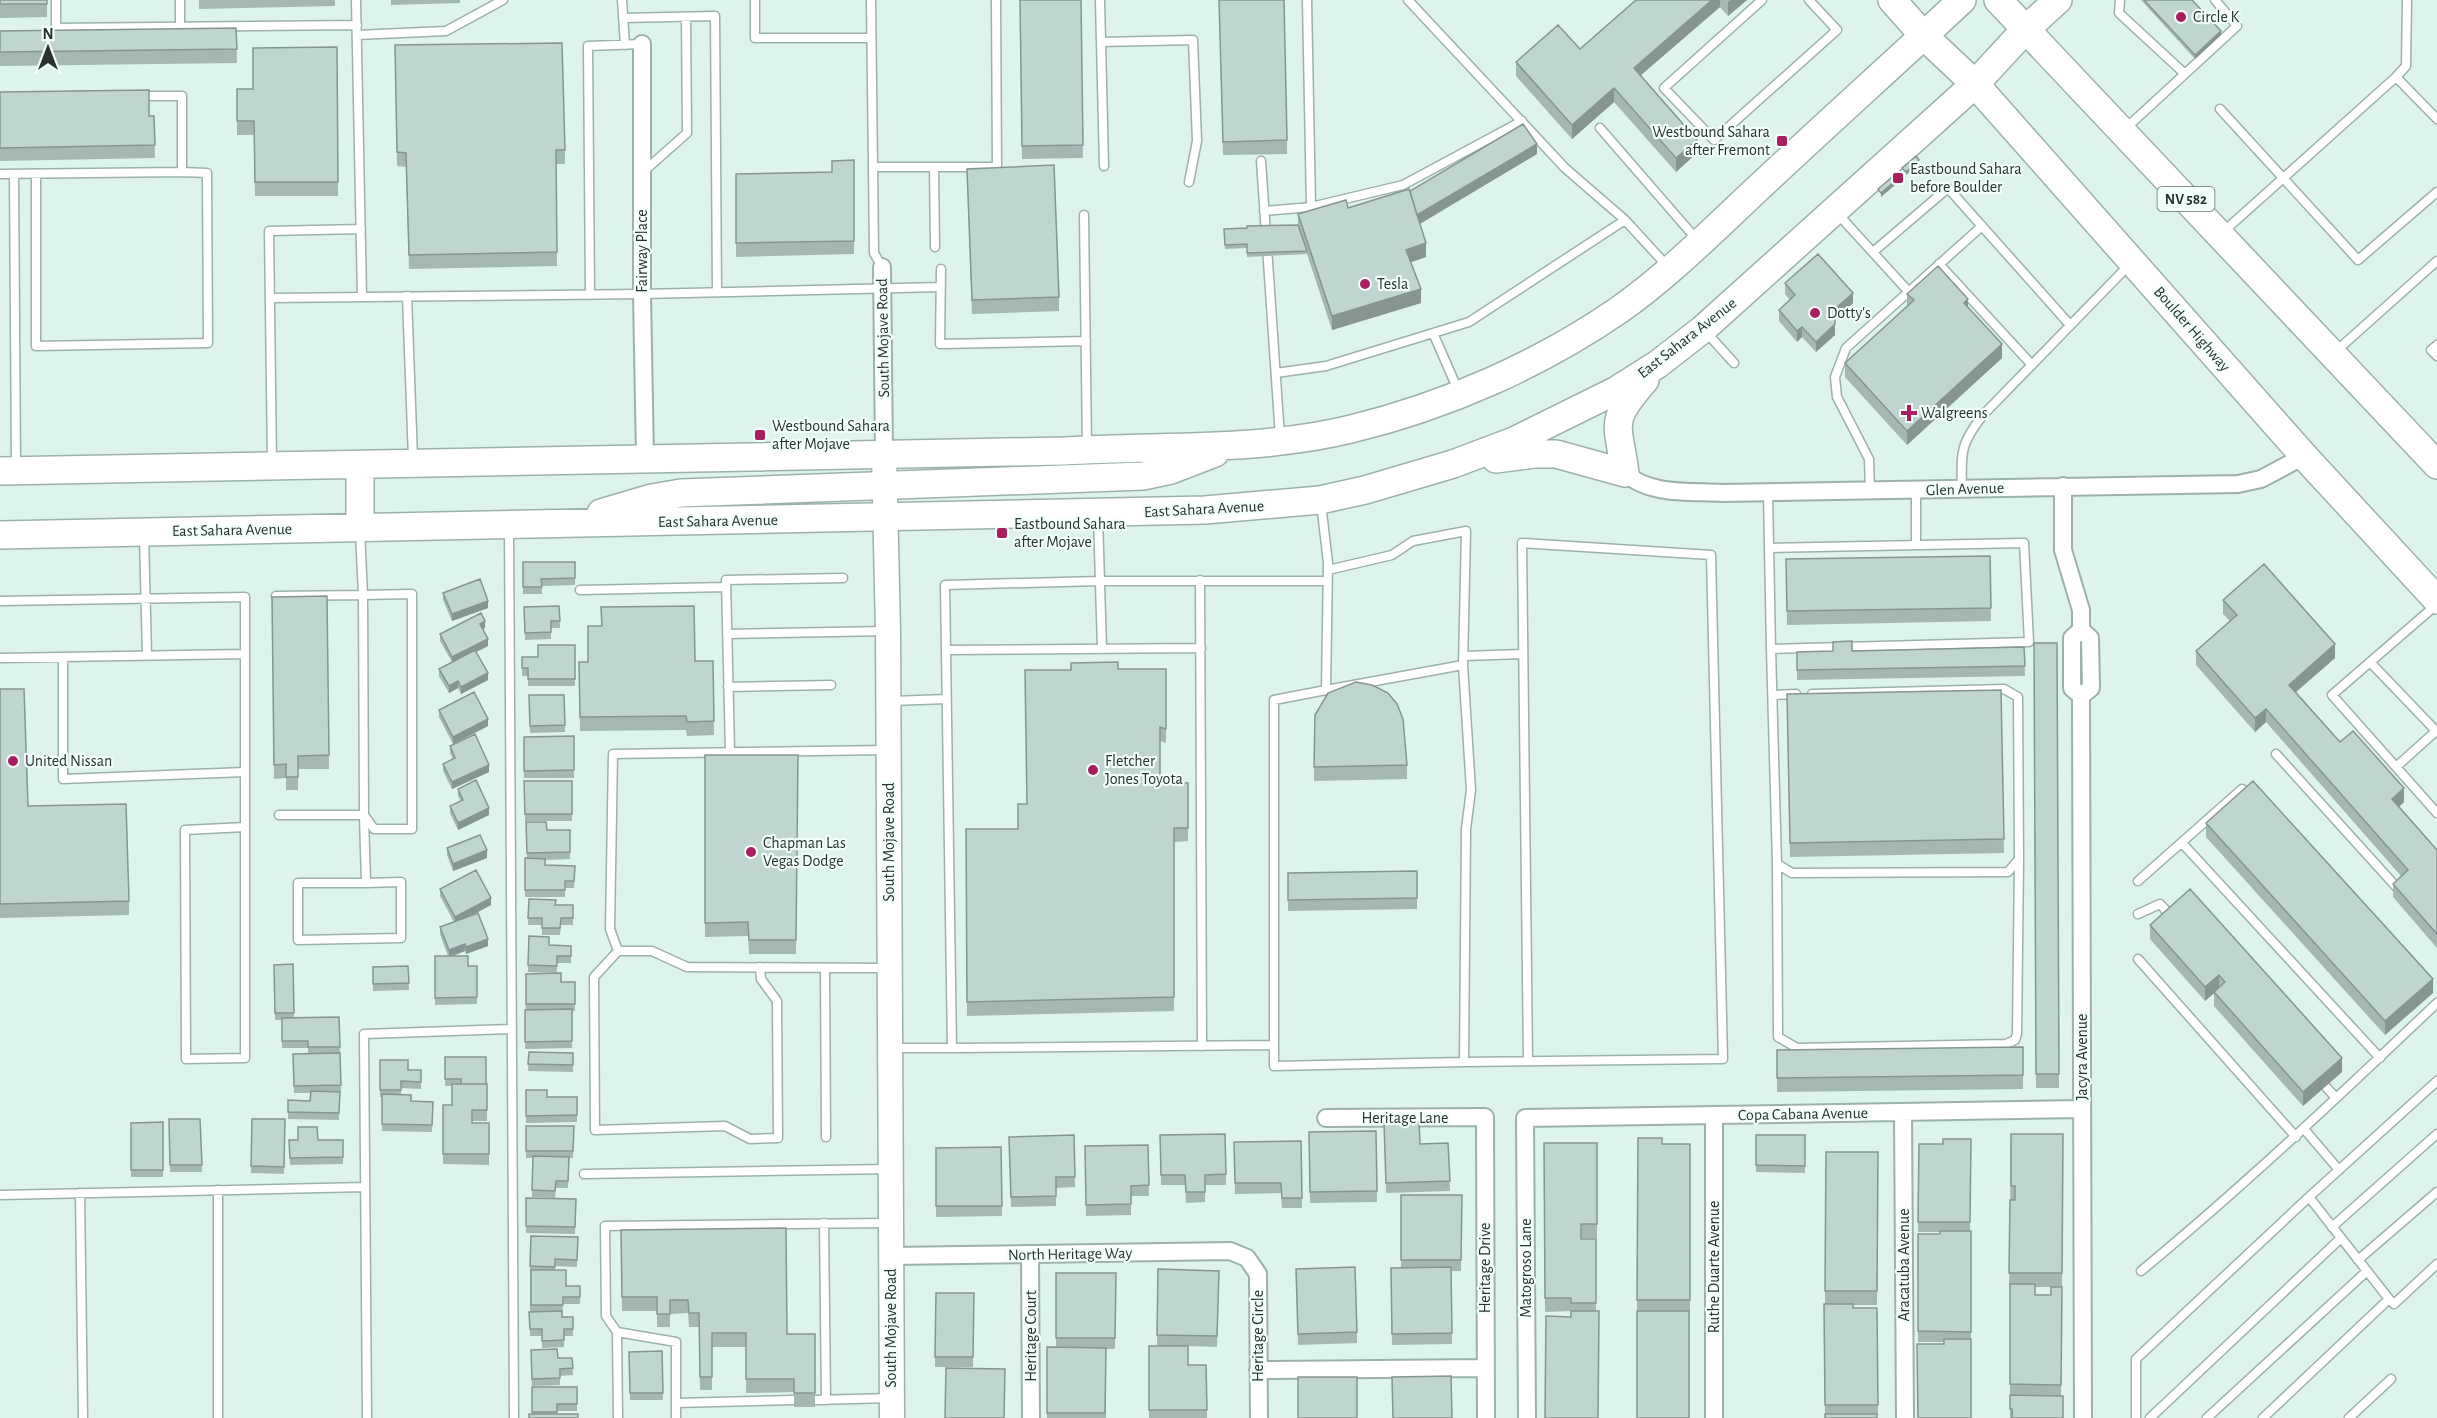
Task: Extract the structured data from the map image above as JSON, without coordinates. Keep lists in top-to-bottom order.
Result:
{
  "streets": {
    "main road": ["NV 582", "Boulder Highway", "East Sahara Avenue"],
    "street": [
      "Fairway Place",
      "South Mojave Road",
      "Glen Avenue",
      "Jacyra Avenue",
      "Copa Cabana Avenue",
      "Heritage Lane",
      "North Heritage Way",
      "Aracatuba Avenue",
      "Ruthe Duarte Avenue",
      "Heritage Drive",
      "Matogroso Lane",
      "Heritage Court",
      "Heritage Circle"
    ]
  },
  "crossings": [
    ["NV 582", "East Sahara Avenue"],
    ["Boulder Highway", "East Sahara Avenue"],
    ["Boulder Highway", "Glen Avenue"],
    ["South Mojave Road", "East Sahara Avenue"],
    ["South Mojave Road", "North Heritage Way"],
    ["Glen Avenue", "Jacyra Avenue"],
    ["Jacyra Avenue", "Copa Cabana Avenue"],
    ["Copa Cabana Avenue", "Aracatuba Avenue"],
    ["Copa Cabana Avenue", "Ruthe Duarte Avenue"],
    ["Copa Cabana Avenue", "Matogroso Lane"],
    ["Heritage Lane", "Heritage Drive"],
    ["North Heritage Way", "Heritage Court"],
    ["North Heritage Way", "Heritage Circle"]
  ],
  "places": {
    "other": [
      "Circle K",
      "Tesla",
      "Dotty's",
      "United Nissan",
      "Fletcher Jones Toyota",
      "Chapman Las Vegas Dodge"
    ],
    "transit": [
      "Westbound Sahara after Fremont",
      "Eastbound Sahara before Boulder",
      "Westbound Sahara after Mojave",
      "Eastbound Sahara after Mojave"
    ],
    "health": ["Walgreens"]
  },
  "north": "top"
}
